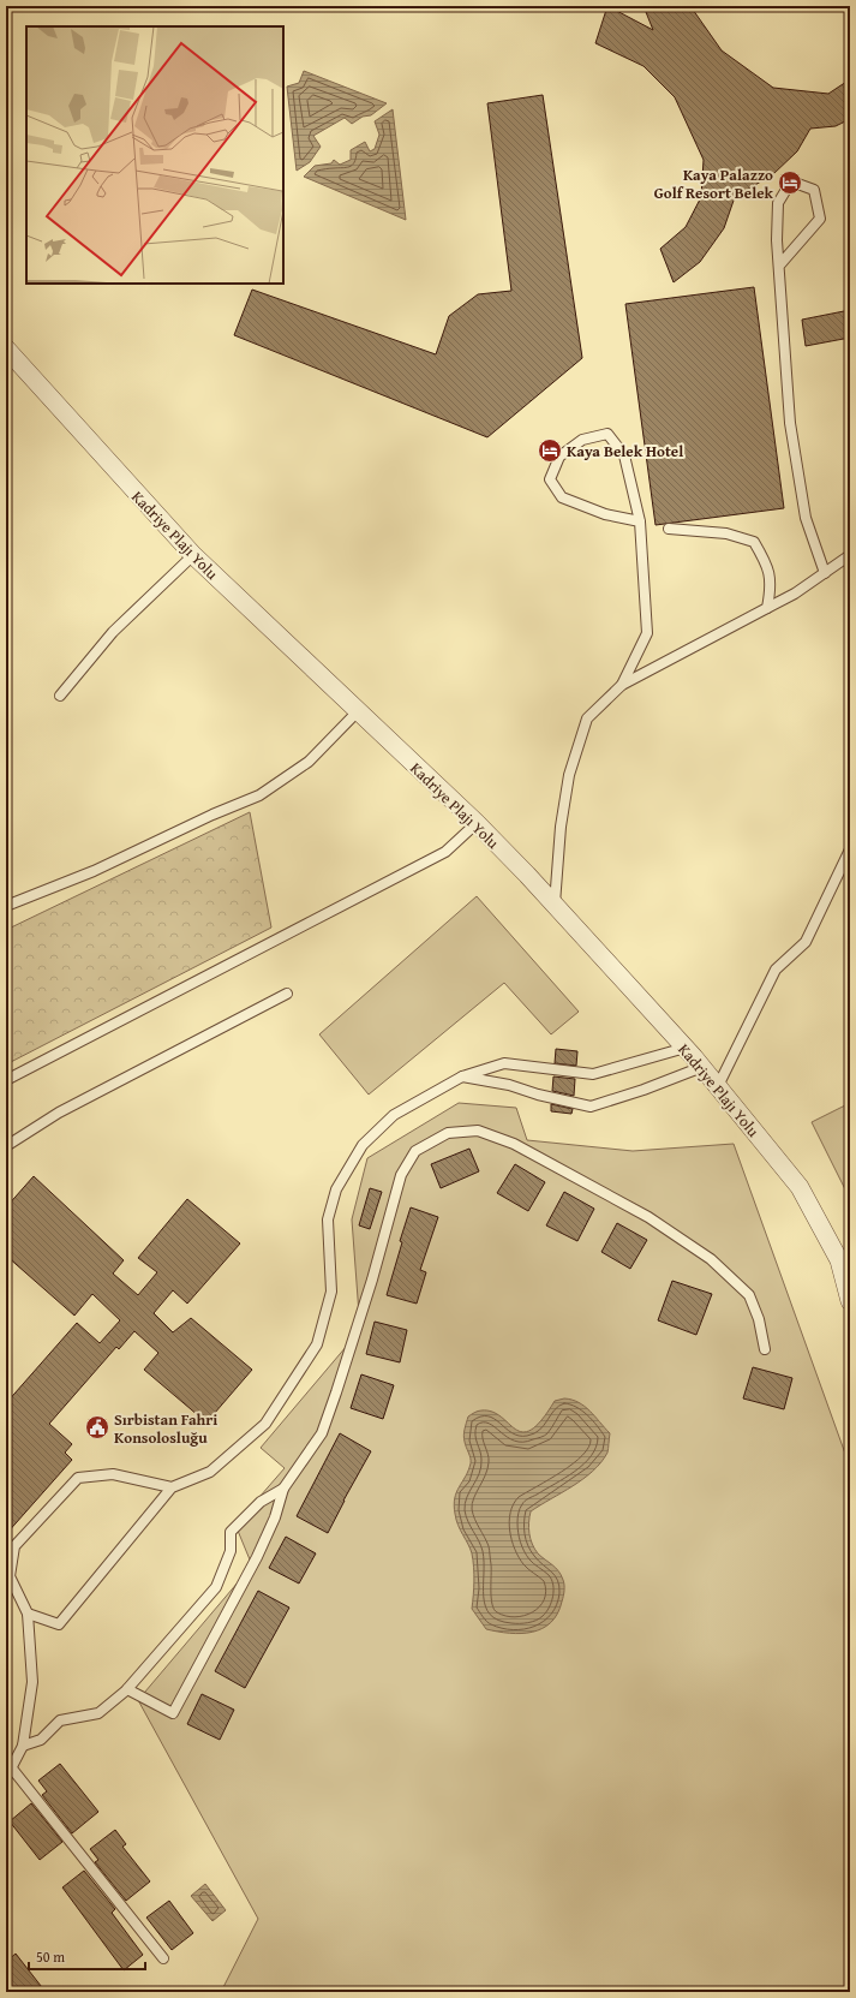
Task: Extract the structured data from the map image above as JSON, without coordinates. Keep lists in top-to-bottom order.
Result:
{
  "streets": {
    "street": ["Kadriye Plajı Yolu"]
  },
  "places": {
    "hotel": ["Kaya Palazzo Golf Resort Belek", "Kaya Belek Hotel"],
    "public building": ["Sırbistan Fahri Konsolosluğu"]
  },
  "scale_bar": "50 m"
}
